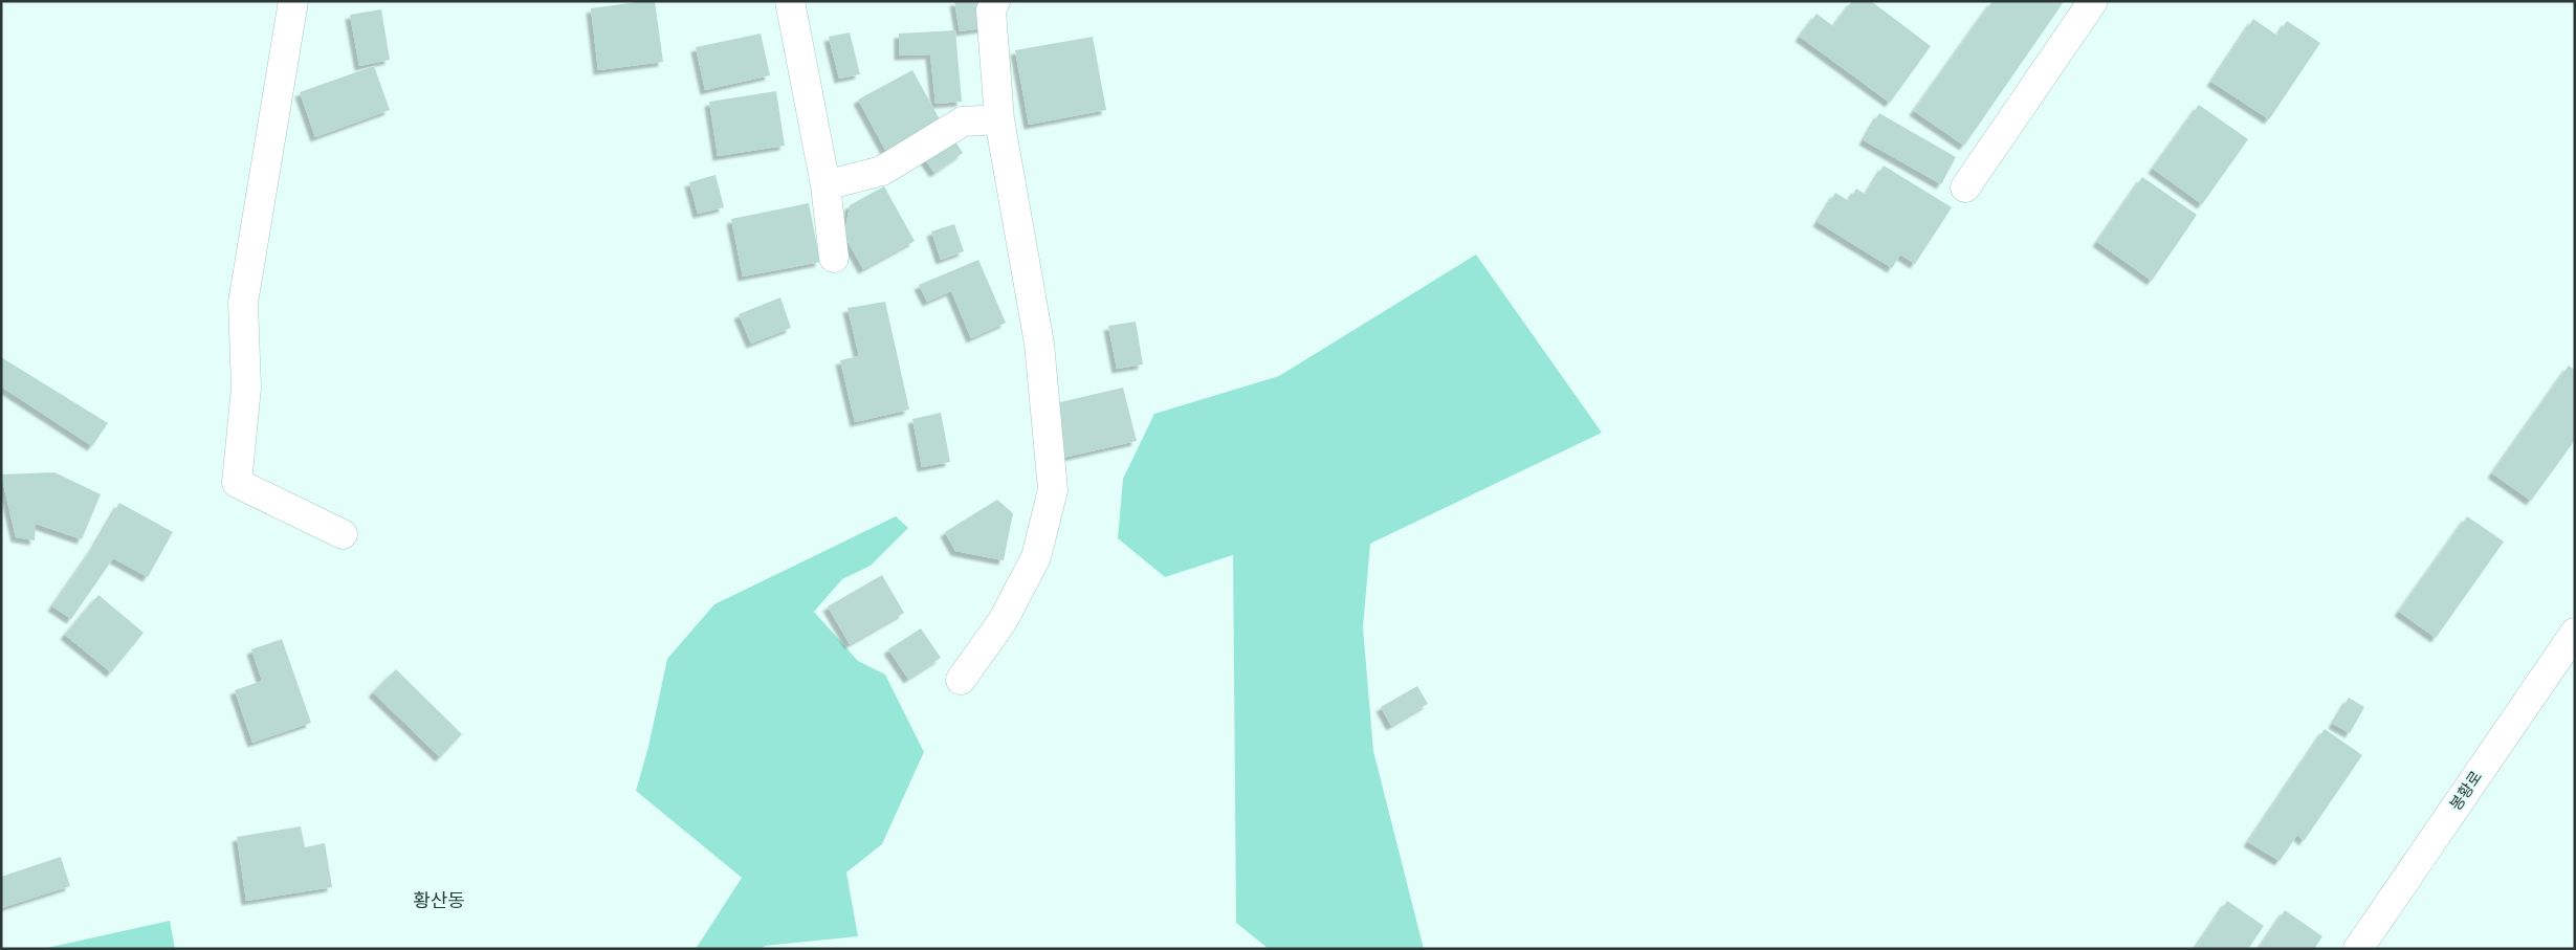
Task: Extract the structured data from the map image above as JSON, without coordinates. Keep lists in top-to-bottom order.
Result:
{
  "streets": {
    "street": ["봉황로"]
  },
  "districts": ["황산동"]
}
